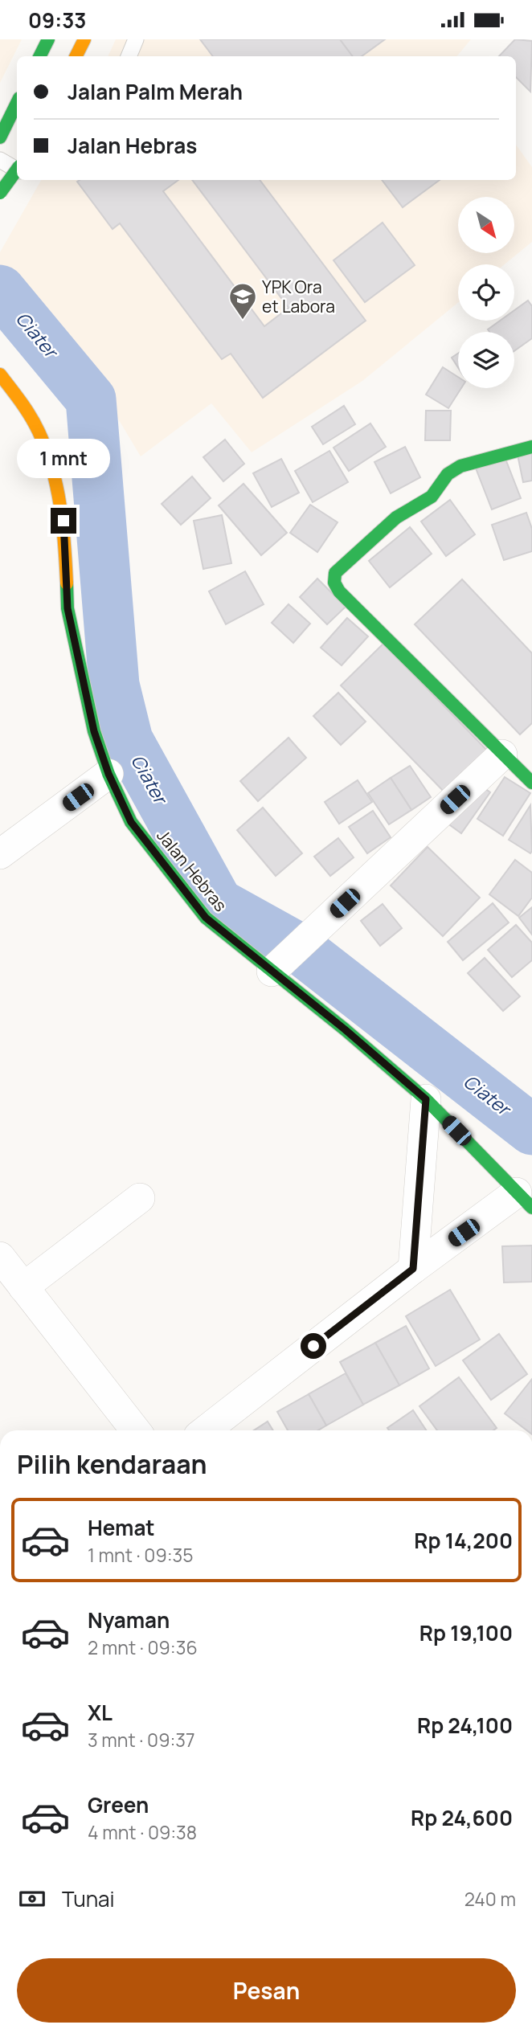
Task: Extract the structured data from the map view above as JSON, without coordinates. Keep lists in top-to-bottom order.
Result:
{
  "streets": {
    "street": ["Jalan Hebras"]
  },
  "water": ["Ciater"],
  "places": {
    "school or university": ["YPK Ora et Labora"]
  },
  "north": "bottom right",
  "page": {
    "status": "09:33",
    "banner": ["Jalan Palm Merah", "Jalan Hebras"],
    "bubble": "1 mnt",
    "heading": "Pilih kendaraan",
    "list": [
      {
        "name": "Hemat",
        "note": "1 mnt · 09:35",
        "value": "Rp 14,200"
      },
      {
        "name": "Nyaman",
        "note": "2 mnt · 09:36",
        "value": "Rp 19,100"
      },
      {
        "name": "XL",
        "note": "3 mnt · 09:37",
        "value": "Rp 24,100"
      },
      {
        "name": "Green",
        "note": "4 mnt · 09:38",
        "value": "Rp 24,600"
      }
    ],
    "pay": ["Tunai", "240 m"],
    "buttons": "Pesan"
  }
}
